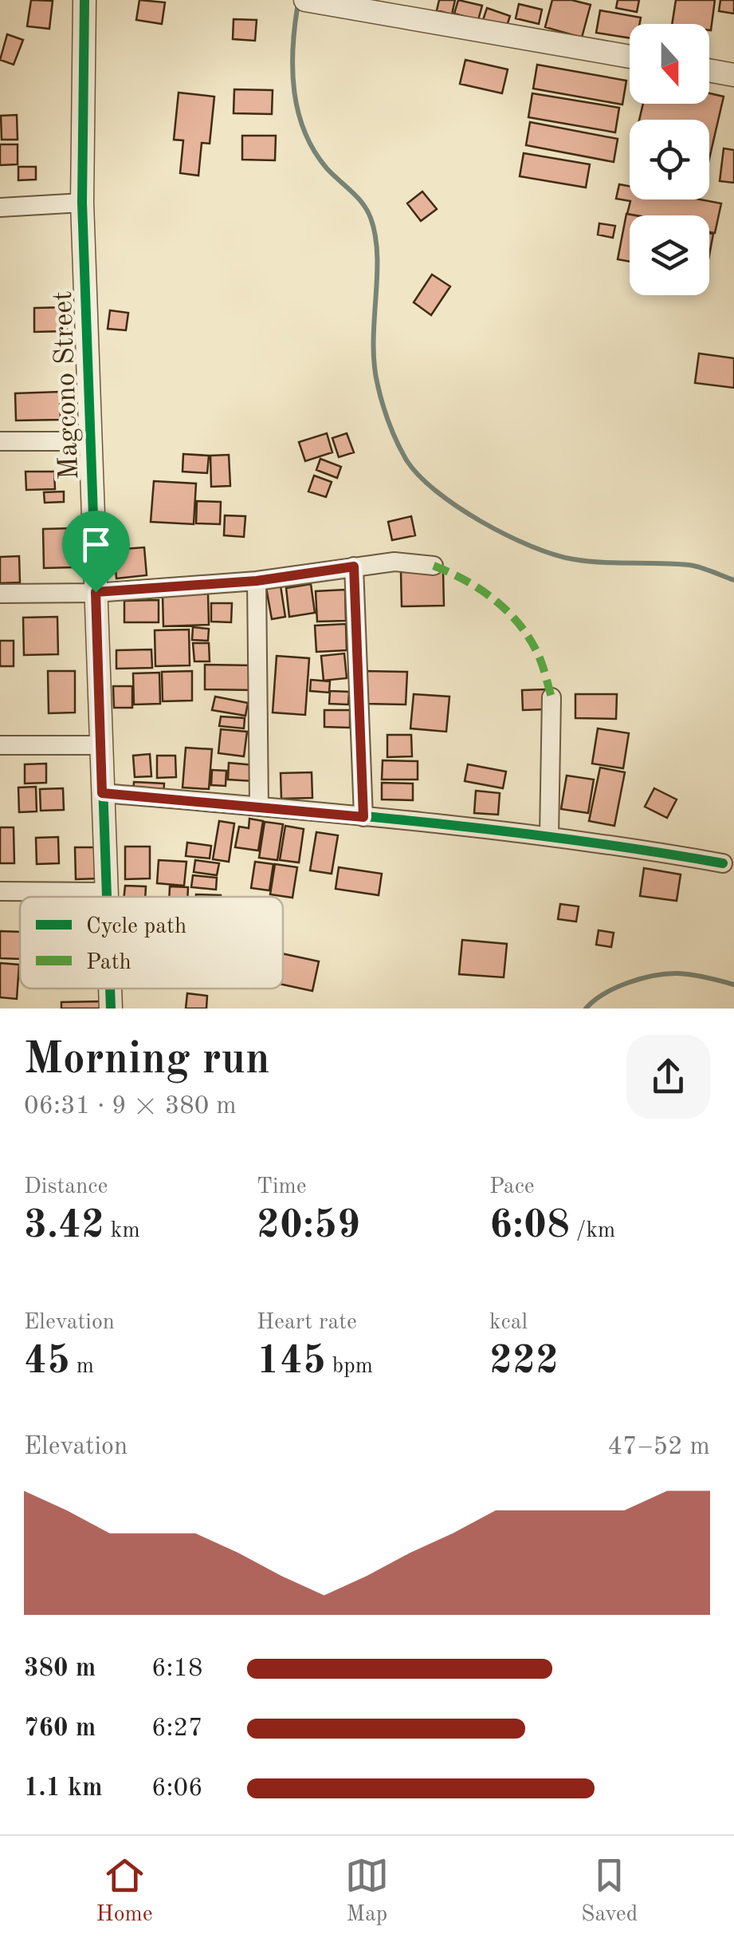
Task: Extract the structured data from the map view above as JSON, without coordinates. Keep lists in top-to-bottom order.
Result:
{
  "streets": {
    "street": ["Magcono Street"]
  },
  "legend": ["Cycle path", "Path"],
  "north": "bottom",
  "page": {
    "heading": ["Morning run", "06:31 · 9 × 380 m"],
    "stats": [
      ["Distance", "3.42 km"],
      ["Time", "20:59"],
      ["Pace", "6:08 /km"],
      ["Elevation", "45 m"],
      ["Heart rate", "145 bpm"],
      ["kcal", "222"]
    ],
    "chart": ["Elevation", "47–52 m"],
    "list": [
      {
        "name": "380 m",
        "note": "6:18"
      },
      {
        "name": "760 m",
        "note": "6:27"
      },
      {
        "name": "1.1 km",
        "note": "6:06"
      }
    ],
    "tabs": ["Home", "Map", "Saved"]
  }
}
